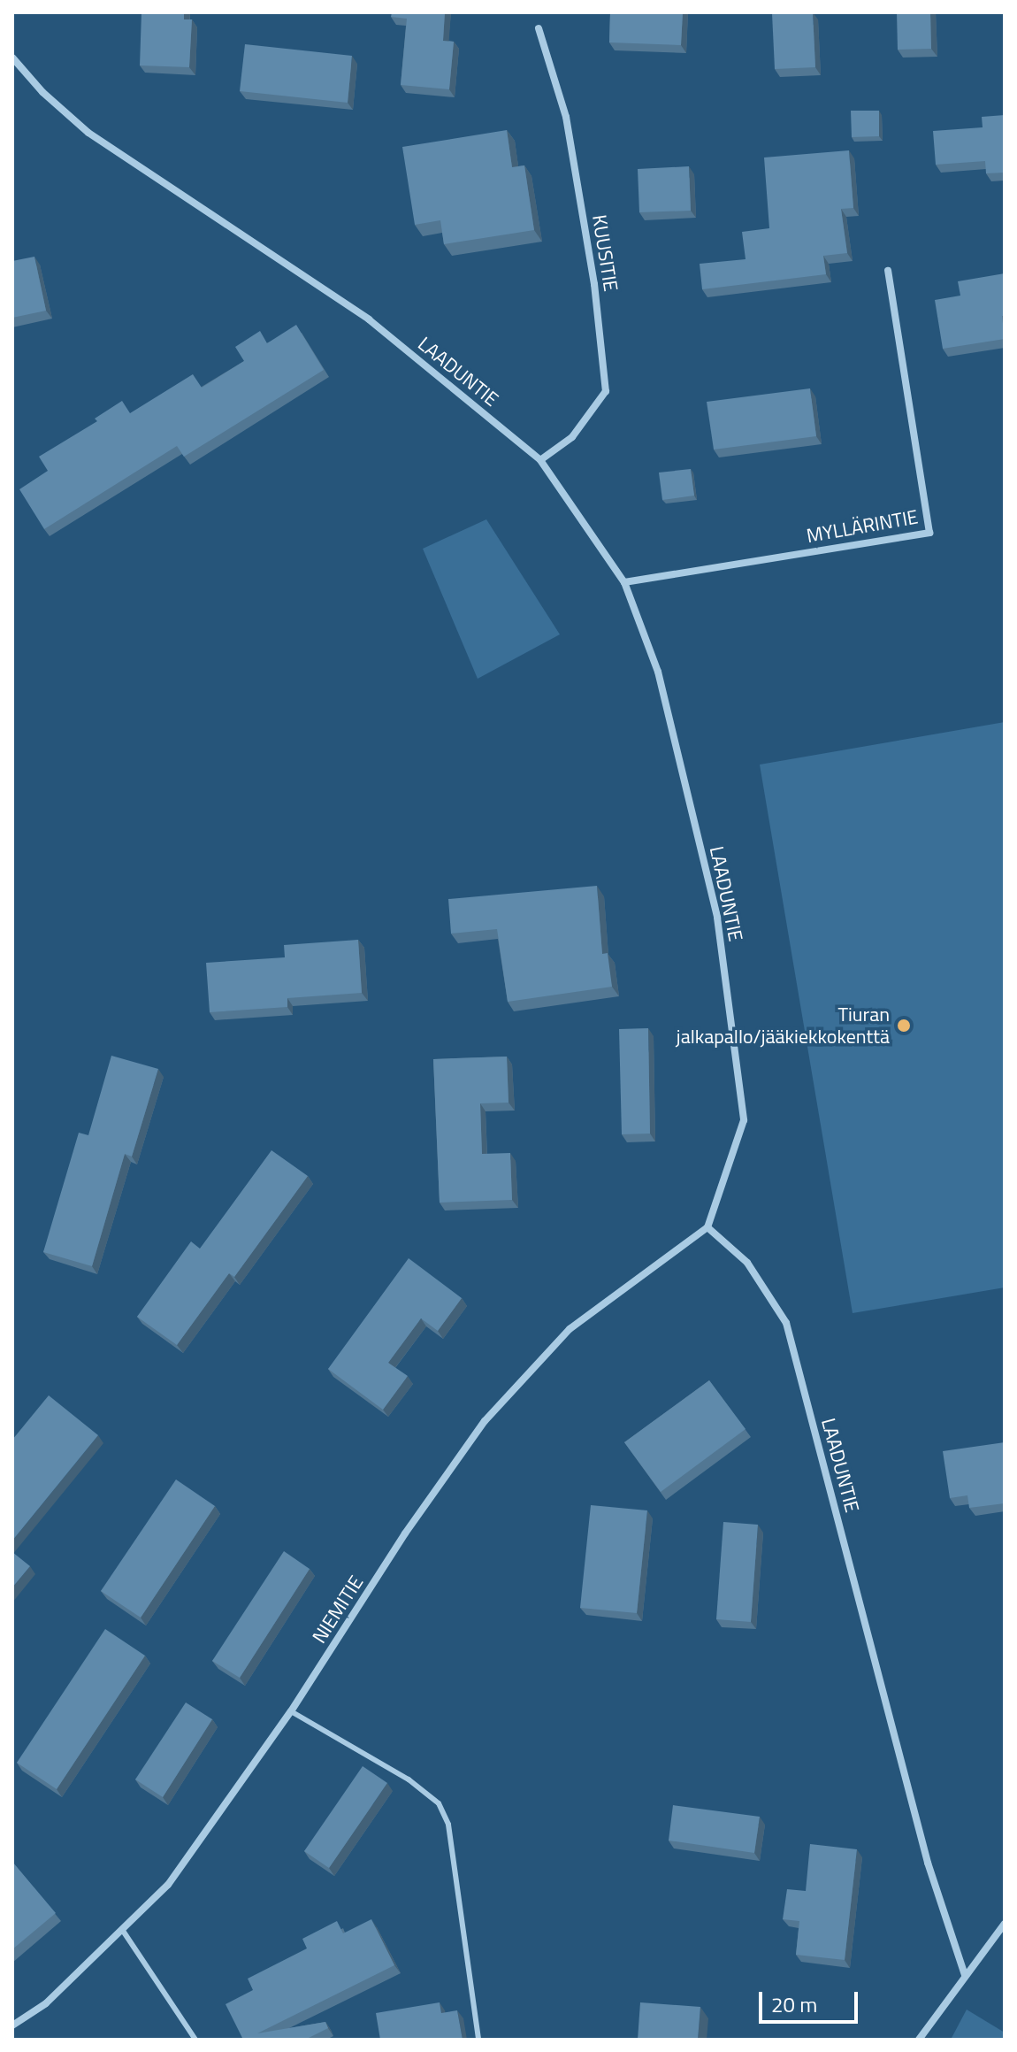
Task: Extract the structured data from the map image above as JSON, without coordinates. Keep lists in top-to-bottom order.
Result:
{
  "streets": {
    "street": [
      "KUUSITIE",
      "LAADUNTIE",
      "MYLLÄRINTIE",
      "NIEMITIE"
    ]
  },
  "crossings": [
    ["KUUSITIE", "LAADUNTIE"],
    ["LAADUNTIE", "MYLLÄRINTIE"],
    ["LAADUNTIE", "NIEMITIE"]
  ],
  "places": ["Tiuran jalkapallo/jääkiekkokenttä"],
  "scale_bar": "20 m"
}
